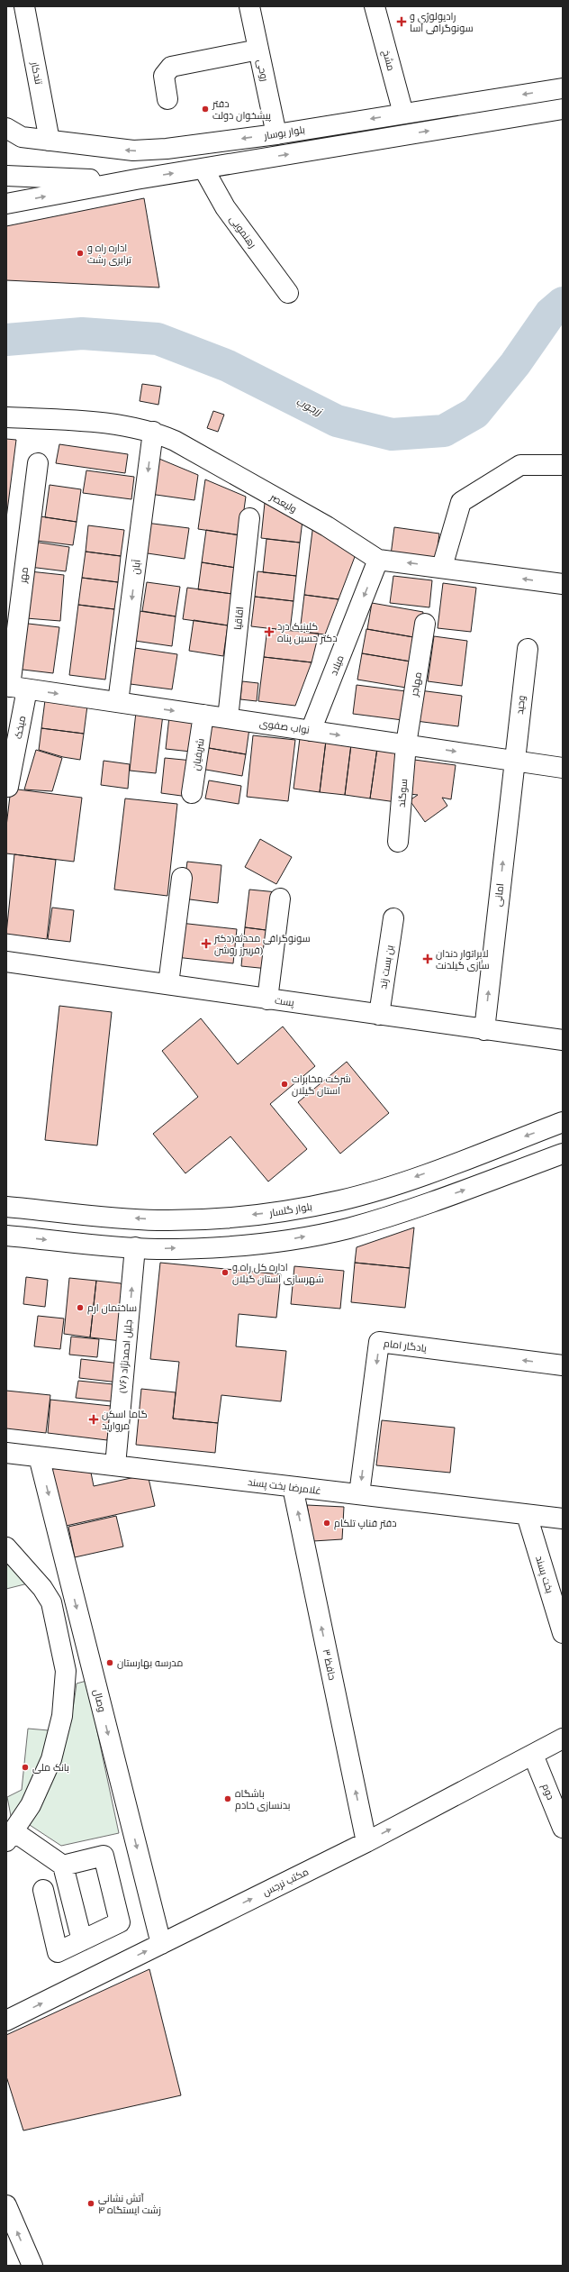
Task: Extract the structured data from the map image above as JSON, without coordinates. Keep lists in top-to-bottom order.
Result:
{
  "streets": {
    "street": [
      "مشخ",
      "روحی",
      "تندکار",
      "بلوار بوسار",
      "رهنمویی",
      "ولیعصر",
      "آبان",
      "مهر",
      "اقاقیا",
      "میلاد",
      "مهاجر",
      "وحید",
      "نواب صفوی",
      "میخک",
      "شریفیان",
      "سوگند",
      "امانی",
      "بن بست زند",
      "پست",
      "بلوار گلسار",
      "یادگار امام",
      "جلیل احمدنژاد (۷۶)",
      "غلامرضا بخت پسند",
      "بخت پسند",
      "حافظ ۳",
      "وصال",
      "دوم",
      "مکتب نرجس"
    ]
  },
  "crossings": [
    ["مشخ", "بلوار بوسار"],
    ["روحی", "بلوار بوسار"],
    ["تندکار", "بلوار بوسار"],
    ["ولیعصر", "آبان"],
    ["ولیعصر", "میلاد"],
    ["آبان", "نواب صفوی"],
    ["مهر", "نواب صفوی"],
    ["مهر", "میخک"],
    ["اقاقیا", "نواب صفوی"],
    ["میلاد", "نواب صفوی"],
    ["مهاجر", "نواب صفوی"],
    ["مهاجر", "سوگند"],
    ["وحید", "نواب صفوی"],
    ["وحید", "امانی"],
    ["نواب صفوی", "میخک"],
    ["نواب صفوی", "شریفیان"],
    ["نواب صفوی", "سوگند"],
    ["نواب صفوی", "امانی"],
    ["امانی", "پست"],
    ["بن بست زند", "پست"],
    ["یادگار امام", "غلامرضا بخت پسند"],
    ["جلیل احمدنژاد (۷۶)", "غلامرضا بخت پسند"],
    ["غلامرضا بخت پسند", "بخت پسند"],
    ["غلامرضا بخت پسند", "حافظ ۳"],
    ["غلامرضا بخت پسند", "وصال"],
    ["حافظ ۳", "مکتب نرجس"],
    ["وصال", "مکتب نرجس"],
    ["دوم", "مکتب نرجس"]
  ],
  "one_way": [
    "آبان",
    "میلاد",
    "نواب صفوی",
    "امانی",
    "جلیل احمدنژاد (۷۶)",
    "حافظ ۳",
    "وصال",
    "مکتب نرجس"
  ],
  "water": ["زرجوب"],
  "places": {
    "health": [
      "رادیولوژی و سونوگرافی آسا",
      "کلینیک درد دکتر حسین پناه",
      "سونوگرافی محدثه(دکتر فریبرز روشن)",
      "لابراتوار دندان سازی گیلدنت",
      "گاما اسکن مروارید"
    ],
    "other": [
      "دفتر پیشخوان دولت",
      "اداره راه و ترابری رشت",
      "شرکت مخابرات استان گیلان",
      "اداره کل راه و شهرسازی استان گیلان",
      "ساختمان ارم",
      "دفتر فناپ تلکام",
      "مدرسه بهارستان",
      "بانک ملی",
      "باشگاه بدنسازی خادم",
      "آتش نشانی زشت ایستگاه ۴"
    ]
  }
}
